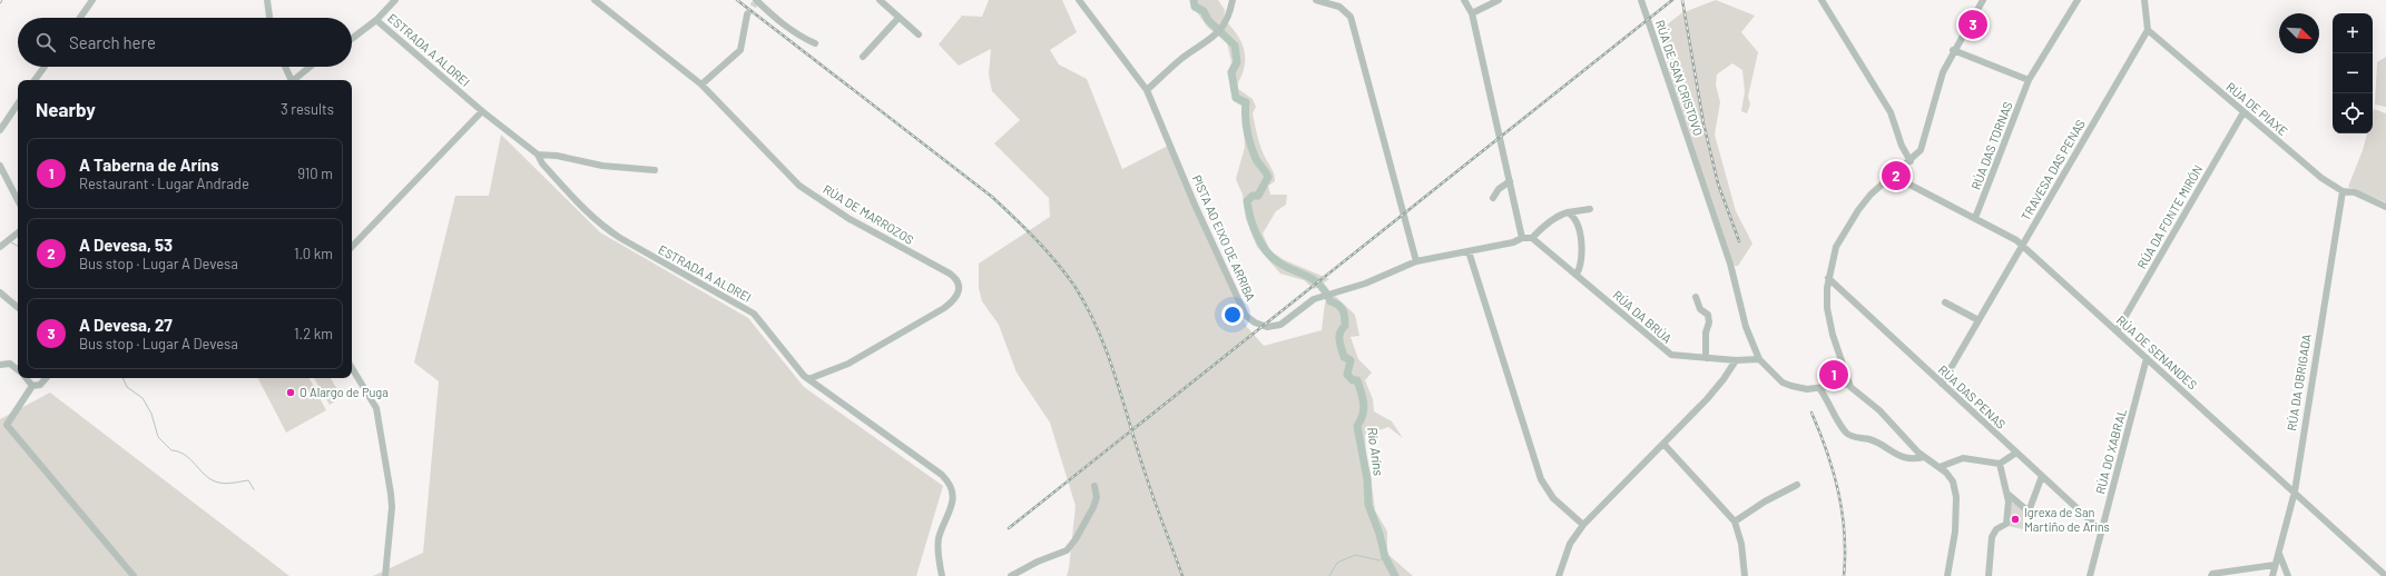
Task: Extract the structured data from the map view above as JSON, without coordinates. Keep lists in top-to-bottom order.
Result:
{
  "streets": {
    "street": [
      "ESTRADA A ALDREI",
      "RÚA DE SAN CRISTOVO",
      "RÚA DE PIAXE",
      "RÚA DAS TORNAS",
      "TRAVESA DAS PENAS",
      "RÚA DE MARROZOS",
      "RÚA DA FONTE MIRÓN",
      "PISTA AO EIXO DE ARRIBA",
      "RÚA DA BRÚA",
      "RÚA DE SENANDES",
      "RÚA DA OBRIGADA",
      "RÚA DAS PENAS",
      "RÚA DO XABRAL"
    ]
  },
  "crossings": [
    ["ESTRADA A ALDREI", "RÚA DE MARROZOS"],
    ["RÚA DE SAN CRISTOVO", "RÚA DA BRÚA"],
    ["RÚA DE PIAXE", "TRAVESA DAS PENAS"],
    ["RÚA DE PIAXE", "RÚA DA FONTE MIRÓN"],
    ["RÚA DE PIAXE", "RÚA DA OBRIGADA"],
    ["RÚA DAS TORNAS", "RÚA DE SENANDES"],
    ["TRAVESA DAS PENAS", "RÚA DE SENANDES"],
    ["TRAVESA DAS PENAS", "RÚA DAS PENAS"],
    ["RÚA DA FONTE MIRÓN", "RÚA DE SENANDES"],
    ["PISTA AO EIXO DE ARRIBA", "RÚA DA BRÚA"],
    ["RÚA DE SENANDES", "RÚA DA OBRIGADA"],
    ["RÚA DE SENANDES", "RÚA DO XABRAL"],
    ["RÚA DAS PENAS", "RÚA DO XABRAL"]
  ],
  "water": ["Río Aríns"],
  "places": ["O Alargo de Puga", "Igrexa de San Martiño de Aríns"],
  "north": "bottom right",
  "page": {
    "pins": ["3", "2", "1"],
    "map_buttons": ["+", "−"],
    "search": "Search here",
    "heading": ["Nearby", "3 results"],
    "list": [
      {
        "mark": "1",
        "name": "A Taberna de Aríns",
        "note": "Restaurant · Lugar Andrade",
        "value": "910 m"
      },
      {
        "mark": "2",
        "name": "A Devesa, 53",
        "note": "Bus stop · Lugar A Devesa",
        "value": "1.0 km"
      },
      {
        "mark": "3",
        "name": "A Devesa, 27",
        "note": "Bus stop · Lugar A Devesa",
        "value": "1.2 km"
      }
    ]
  }
}
